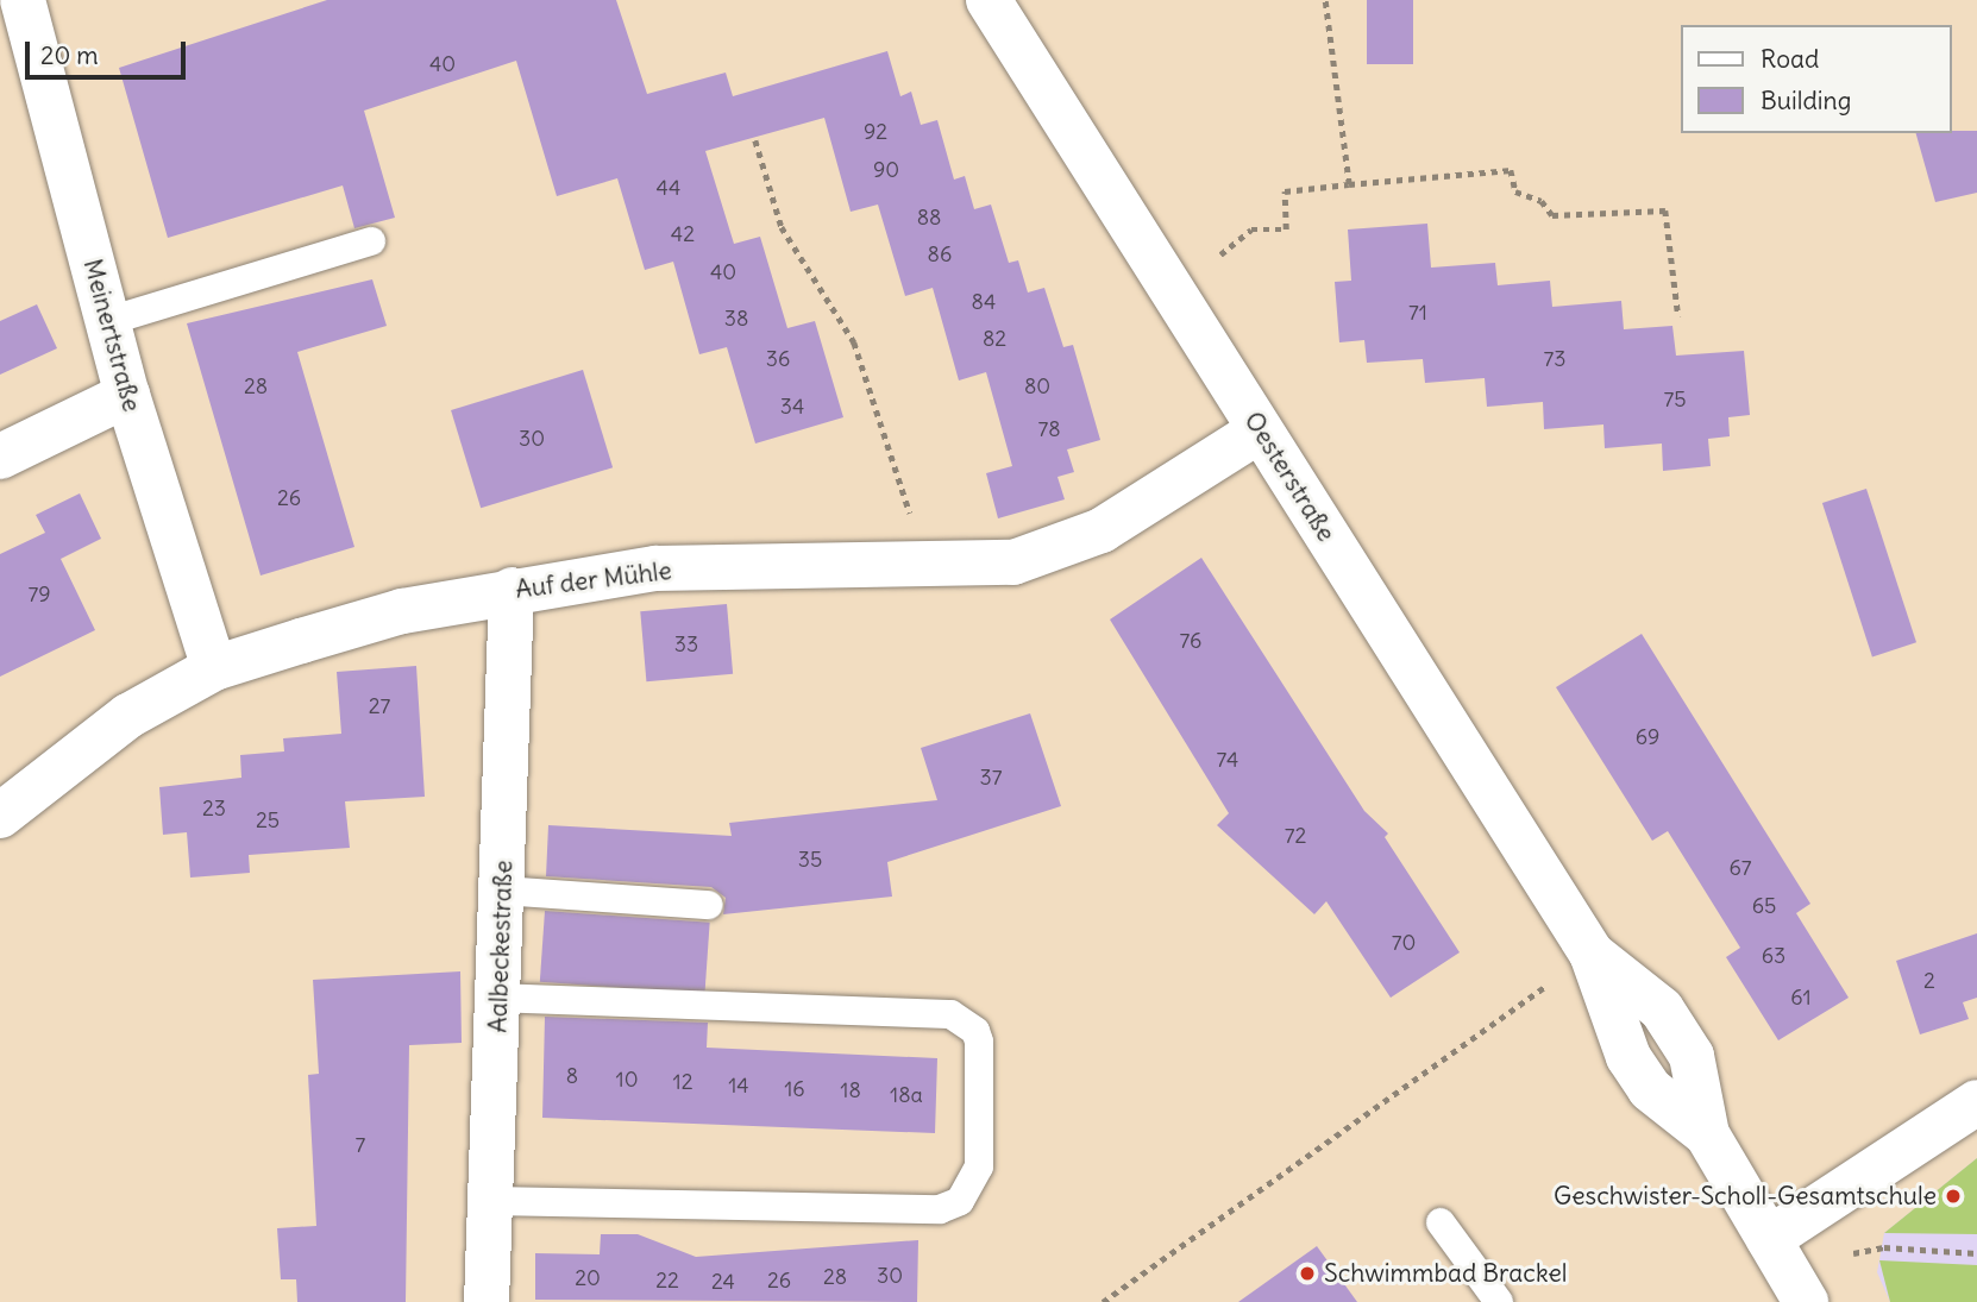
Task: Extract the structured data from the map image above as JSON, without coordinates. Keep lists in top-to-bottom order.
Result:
{
  "streets": {
    "street": [
      "Meinertstraße",
      "Oesterstraße",
      "Auf der Mühle",
      "Aalbeckestraße"
    ]
  },
  "crossings": [
    ["Meinertstraße", "Auf der Mühle"],
    ["Oesterstraße", "Auf der Mühle"],
    ["Auf der Mühle", "Aalbeckestraße"]
  ],
  "places": ["Geschwister-Scholl-Gesamtschule", "Schwimmbad Brackel"],
  "house_numbers": [
    "40",
    "92",
    "90",
    "44",
    "88",
    "42",
    "86",
    "40",
    "84",
    "71",
    "38",
    "82",
    "36",
    "73",
    "28",
    "80",
    "75",
    "34",
    "78",
    "30",
    "26",
    "79",
    "76",
    "33",
    "27",
    "69",
    "74",
    "37",
    "23",
    "25",
    "72",
    "35",
    "67",
    "65",
    "70",
    "63",
    "2",
    "61",
    "8",
    "10",
    "12",
    "14",
    "16",
    "18",
    "18a",
    "7",
    "30",
    "28",
    "20",
    "22",
    "26",
    "24"
  ],
  "legend": ["Road", "Building"],
  "scale_bar": "20 m"
}
